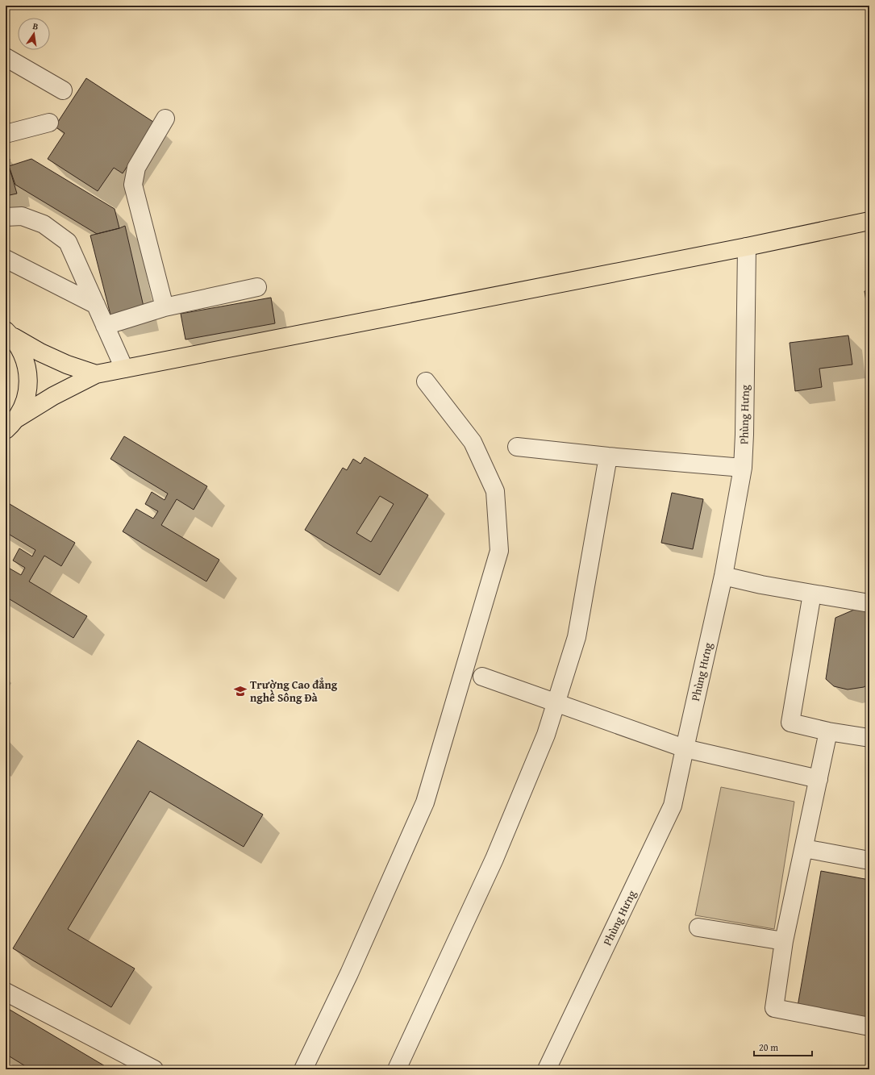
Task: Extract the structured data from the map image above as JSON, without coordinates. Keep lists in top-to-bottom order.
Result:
{
  "streets": {
    "street": ["Phùng Hưng"]
  },
  "places": {
    "school or university": ["Trường Cao đẳng nghề Sông Đà"]
  },
  "scale_bar": "20 m",
  "north": "top"
}
